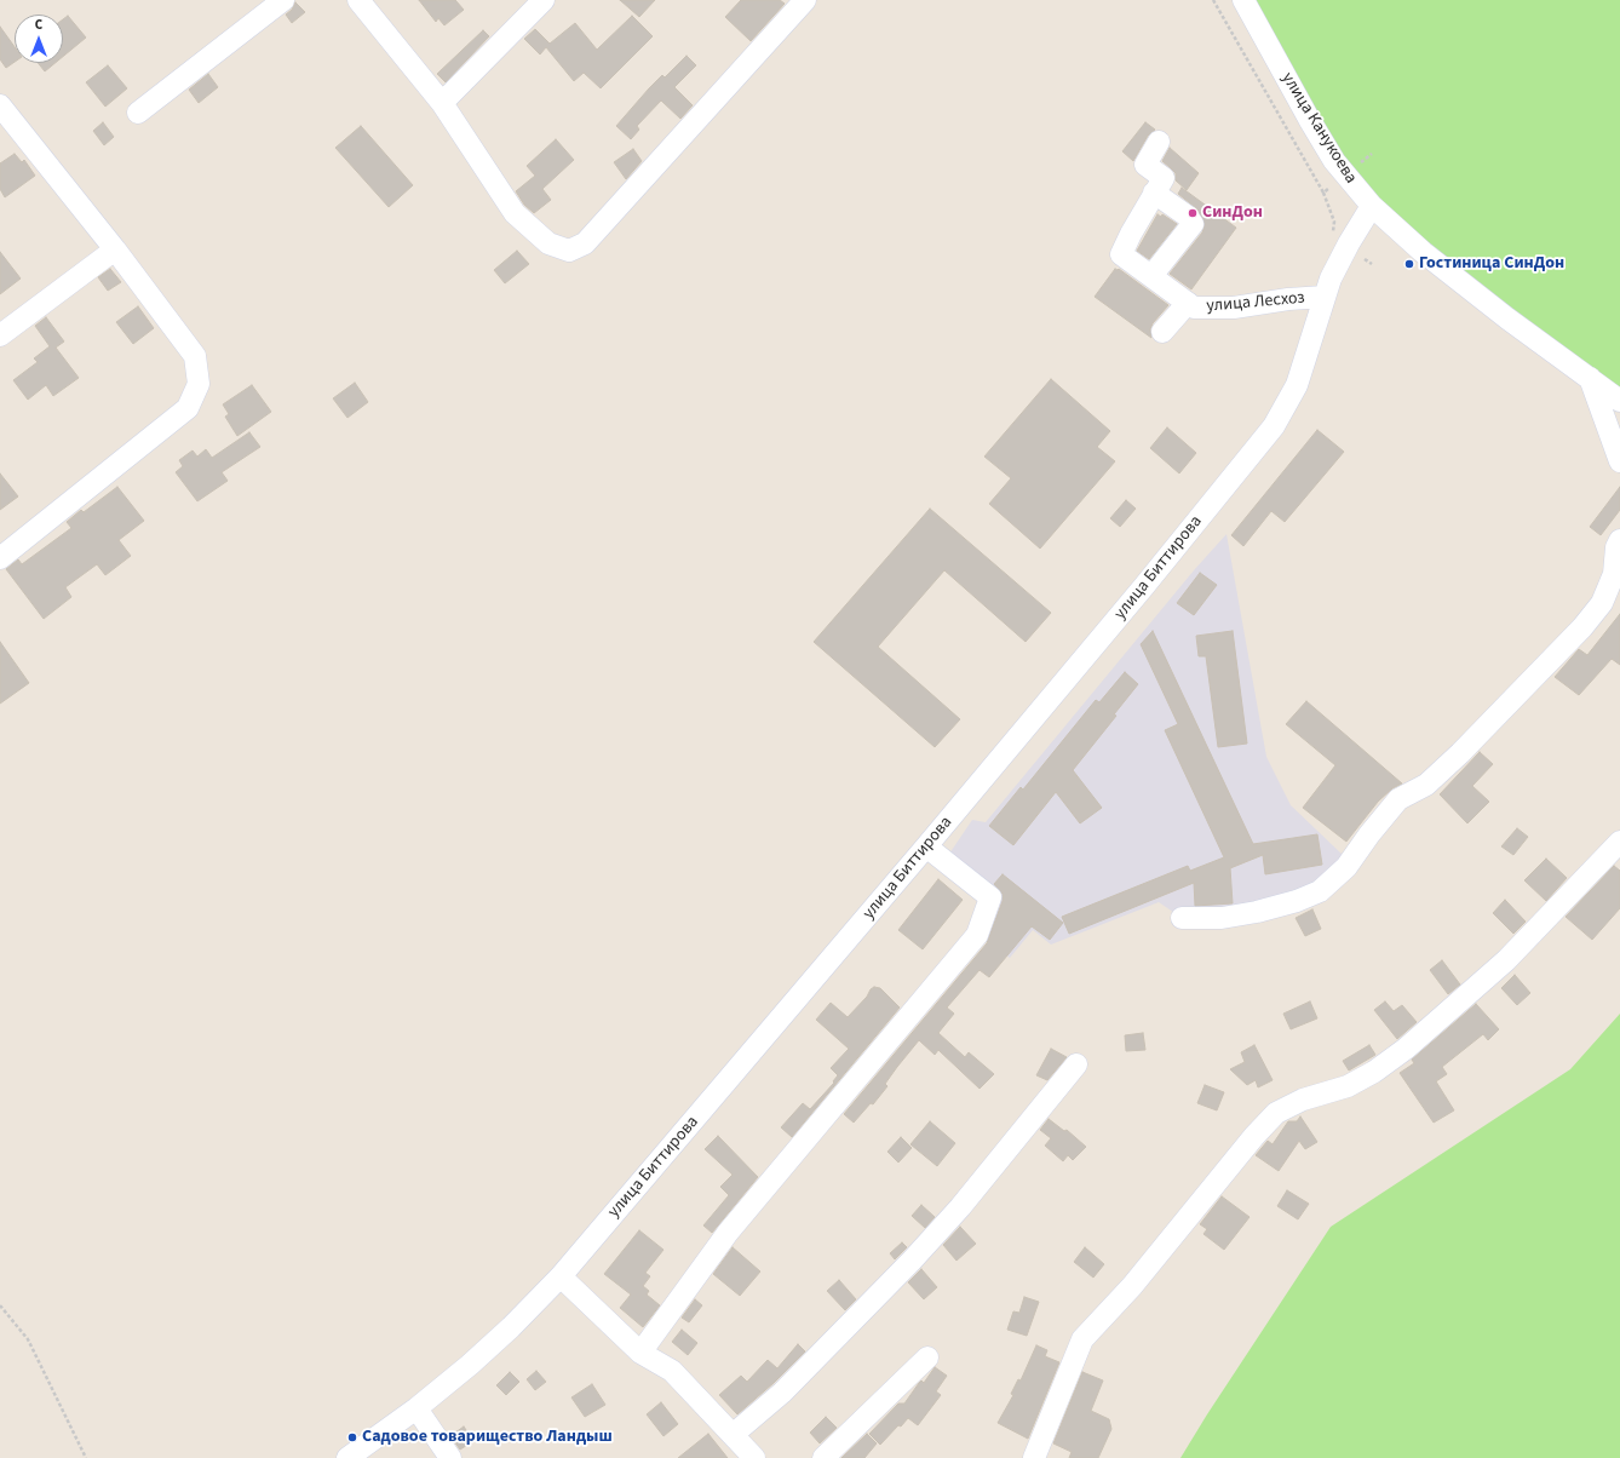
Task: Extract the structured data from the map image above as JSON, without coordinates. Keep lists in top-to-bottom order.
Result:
{
  "streets": {
    "street": ["улица Канукоева", "улица Лесхоз", "улица Биттирова"]
  },
  "crossings": [
    ["улица Канукоева", "улица Биттирова"],
    ["улица Лесхоз", "улица Биттирова"]
  ],
  "places": ["СинДон", "Гостиница СинДон", "Садовое товарищество Ландыш"],
  "north": "top"
}
